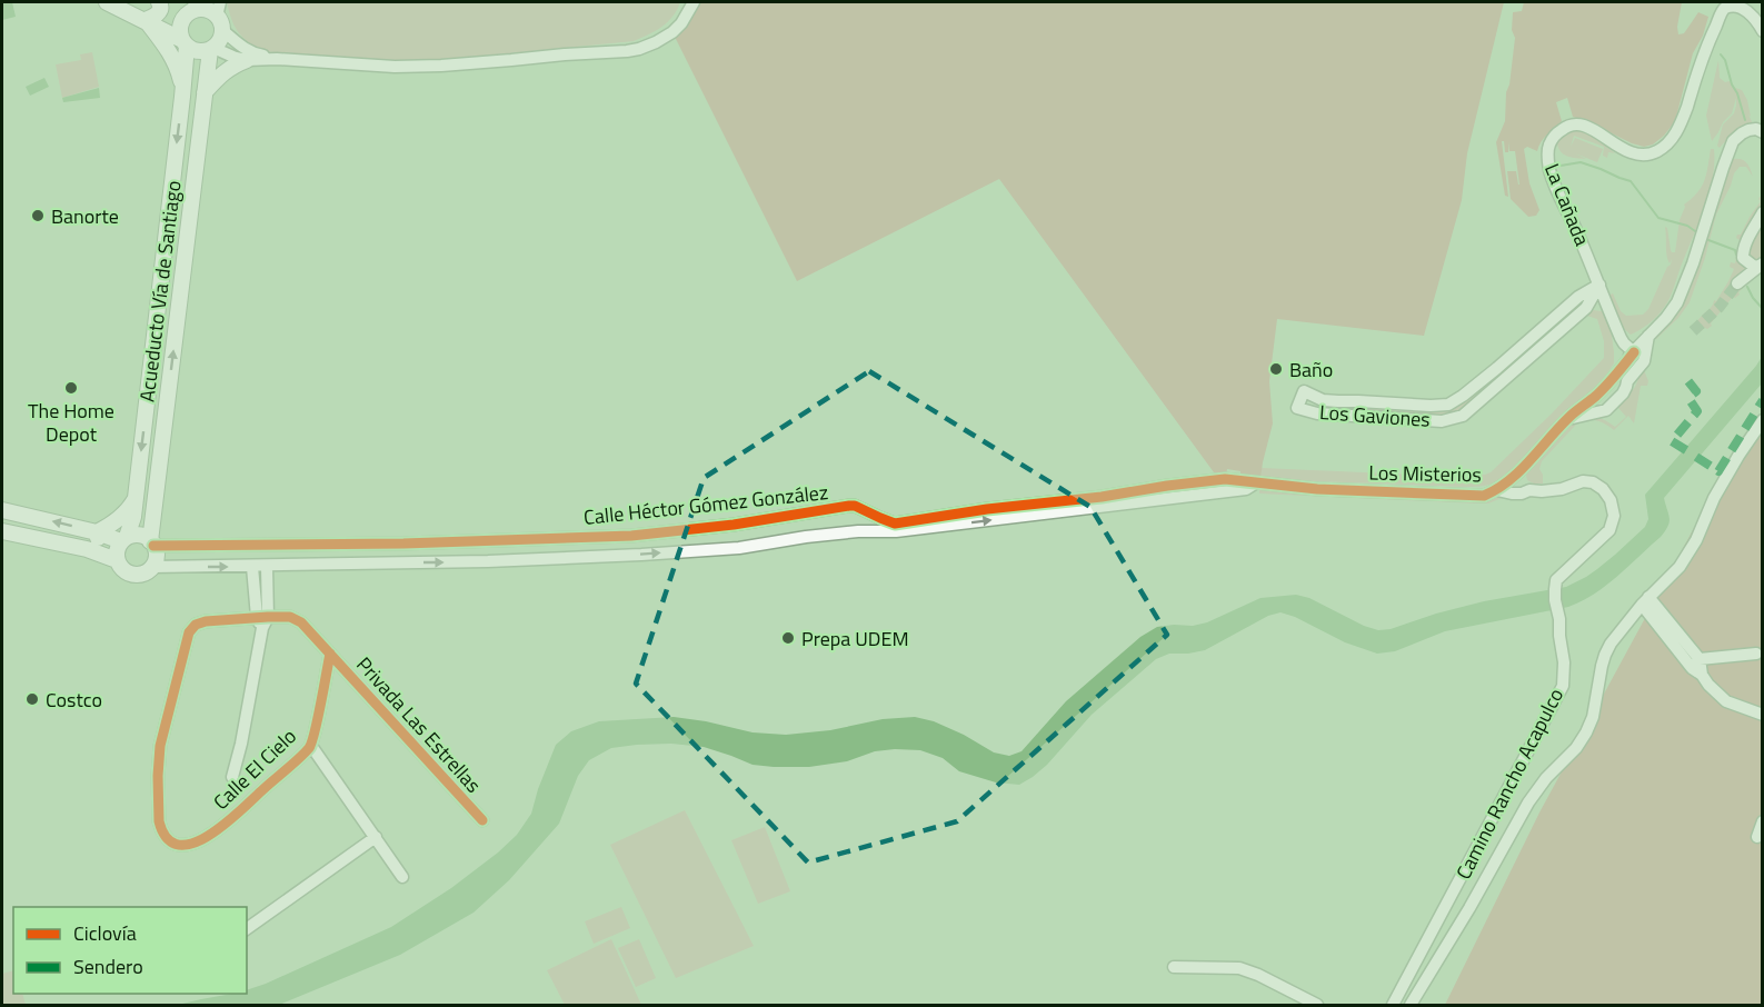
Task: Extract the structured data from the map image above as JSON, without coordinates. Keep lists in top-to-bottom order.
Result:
{
  "streets": {
    "street": [
      "La Cañada",
      "Acueducto Vía de Santiago",
      "Los Gaviones",
      "Los Misterios",
      "Calle Héctor Gómez González",
      "Privada Las Estrellas",
      "Calle El Cielo",
      "Camino Rancho Acapulco"
    ]
  },
  "crossings": [
    ["La Cañada", "Los Gaviones"],
    ["Acueducto Vía de Santiago", "Calle Héctor Gómez González"],
    ["Los Misterios", "Calle Héctor Gómez González"],
    ["Los Misterios", "Camino Rancho Acapulco"],
    ["Privada Las Estrellas", "Calle El Cielo"]
  ],
  "places": [
    "Banorte",
    "Baño",
    "The Home Depot",
    "Prepa UDEM",
    "Costco"
  ],
  "legend": ["Ciclovía", "Sendero"]
}
